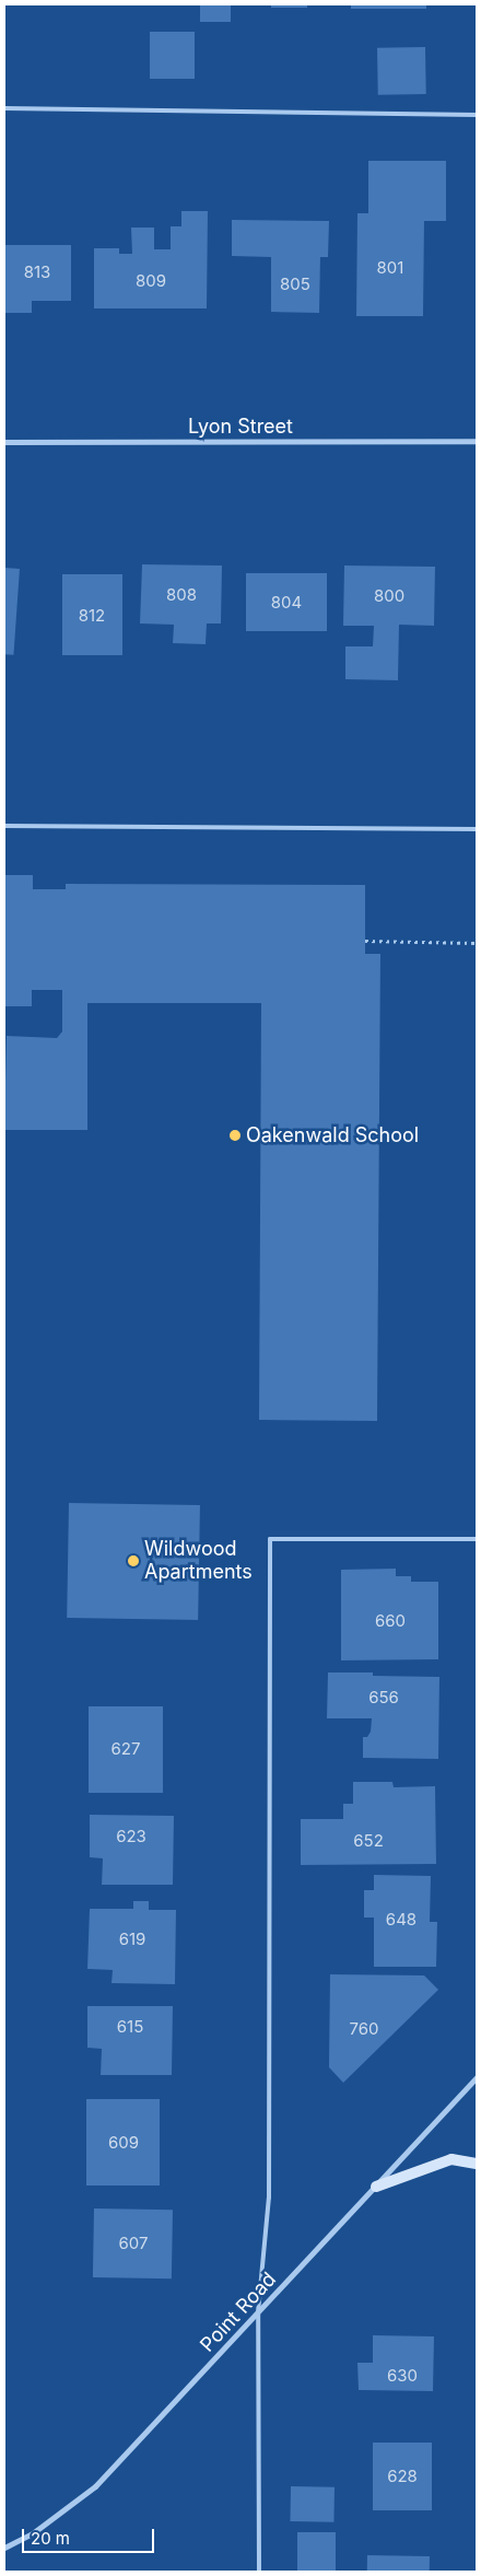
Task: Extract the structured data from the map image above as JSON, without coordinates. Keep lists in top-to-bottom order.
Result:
{
  "streets": {
    "street": ["Lyon Street", "Point Road"]
  },
  "places": ["Oakenwald School", "Wildwood Apartments"],
  "house_numbers": [
    "801",
    "813",
    "809",
    "805",
    "808",
    "800",
    "804",
    "812",
    "660",
    "656",
    "627",
    "623",
    "652",
    "648",
    "619",
    "615",
    "760",
    "609",
    "607",
    "630",
    "628"
  ],
  "scale_bar": "20 m"
}
